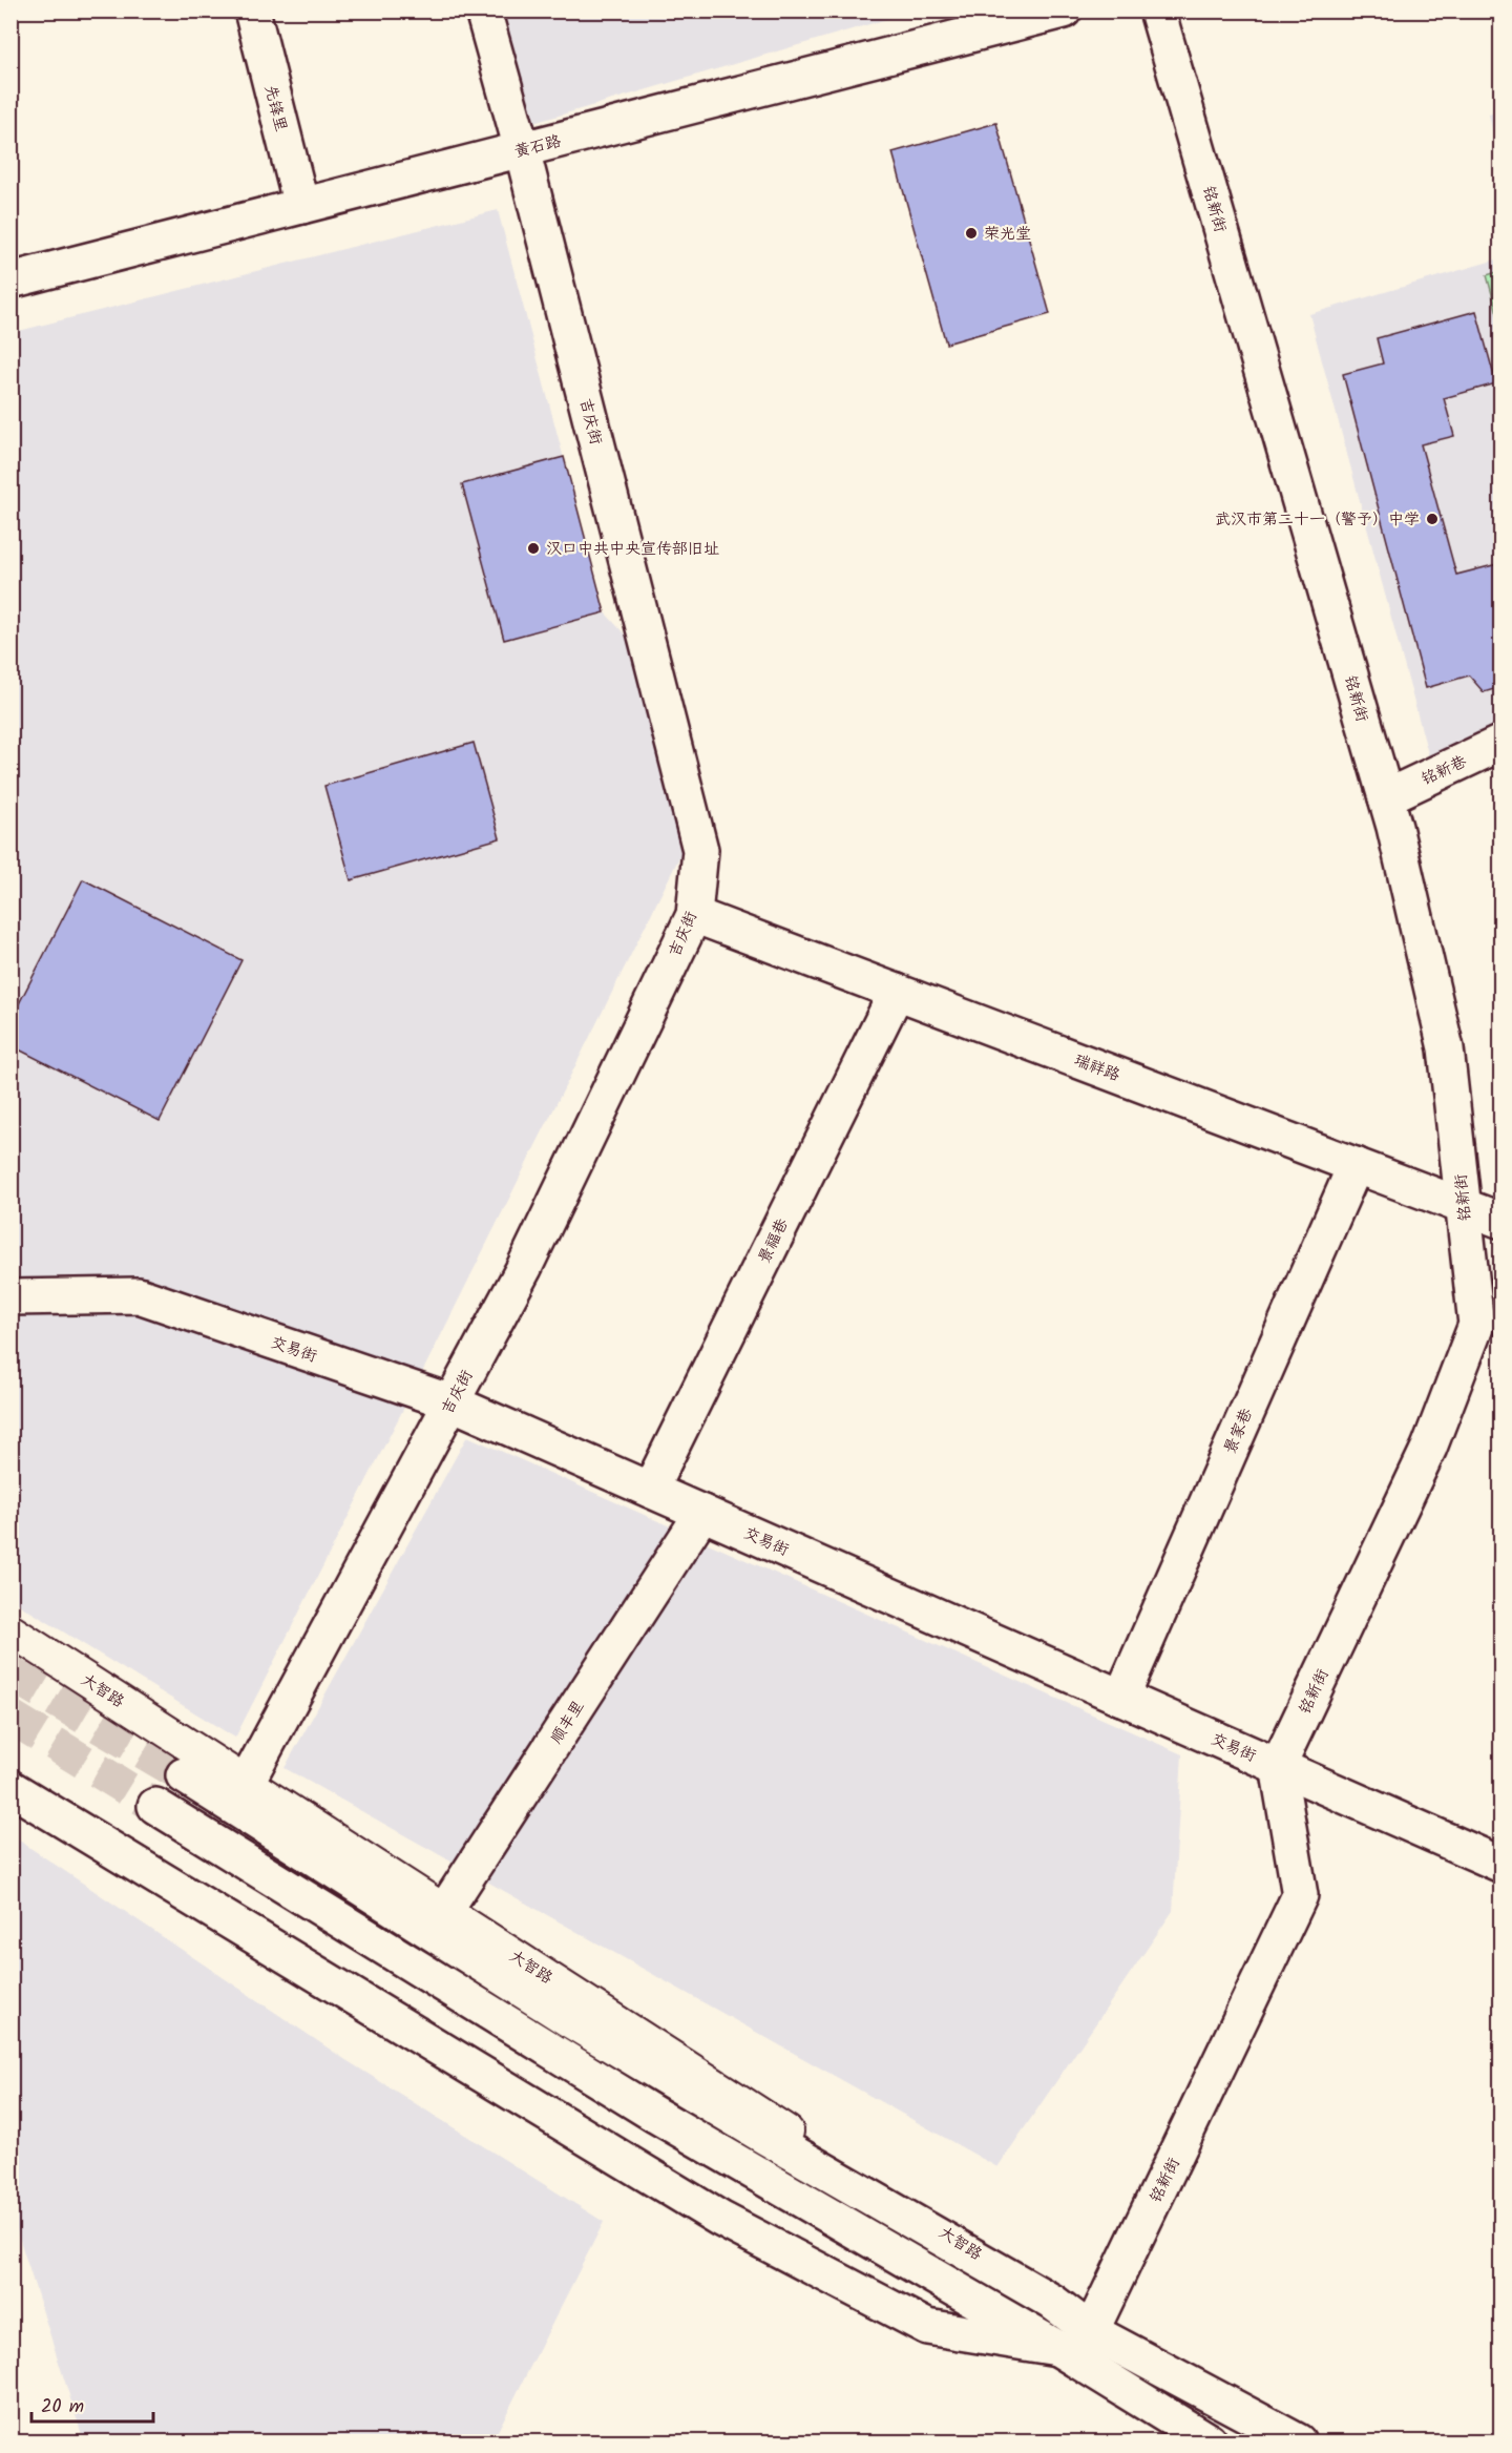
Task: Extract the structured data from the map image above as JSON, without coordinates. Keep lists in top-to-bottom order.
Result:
{
  "streets": {
    "street": [
      "先锋里",
      "黄石路",
      "铭新街",
      "吉庆街",
      "铭新巷",
      "瑞祥路",
      "景福巷",
      "交易街",
      "景家巷",
      "大智路",
      "顺丰里"
    ]
  },
  "crossings": [
    ["先锋里", "黄石路"],
    ["黄石路", "吉庆街"],
    ["铭新街", "铭新巷"],
    ["铭新街", "瑞祥路"],
    ["铭新街", "交易街"],
    ["铭新街", "大智路"],
    ["吉庆街", "瑞祥路"],
    ["吉庆街", "交易街"],
    ["吉庆街", "大智路"],
    ["瑞祥路", "景福巷"],
    ["瑞祥路", "景家巷"],
    ["景福巷", "交易街"],
    ["交易街", "景家巷"],
    ["交易街", "顺丰里"],
    ["大智路", "顺丰里"]
  ],
  "places": ["荣光堂", "武汉市第二十一（警予）中学", "汉口中共中央宣传部旧址"],
  "scale_bar": "20 m"
}
